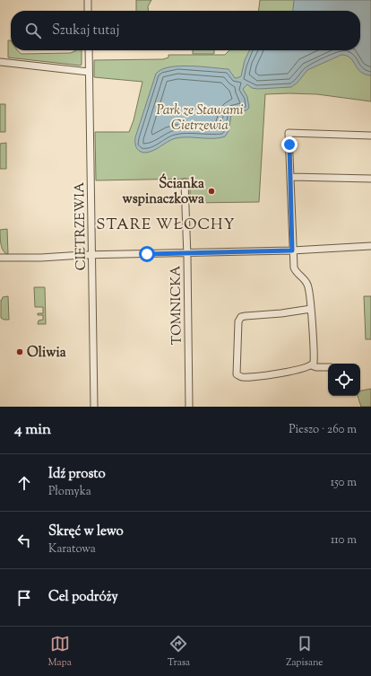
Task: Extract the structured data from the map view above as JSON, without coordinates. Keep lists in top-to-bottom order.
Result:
{
  "streets": {
    "street": ["CIETRZEWIA", "TOMNICKA"]
  },
  "districts": ["STARE WŁOCHY"],
  "parks": ["Park ze Stawami Cietrzewia"],
  "places": ["Ścianka wspinaczkowa", "Oliwia"],
  "page": {
    "search": "Szukaj tutaj",
    "heading": ["4 min", "Pieszo · 260 m"],
    "list": [
      ["Idź prosto", "Płomyka", "150 m"],
      ["Skręć w lewo", "Karatowa", "110 m"],
      "Cel podróży"
    ],
    "nav": ["Mapa", "Trasa", "Zapisane"]
  }
}
